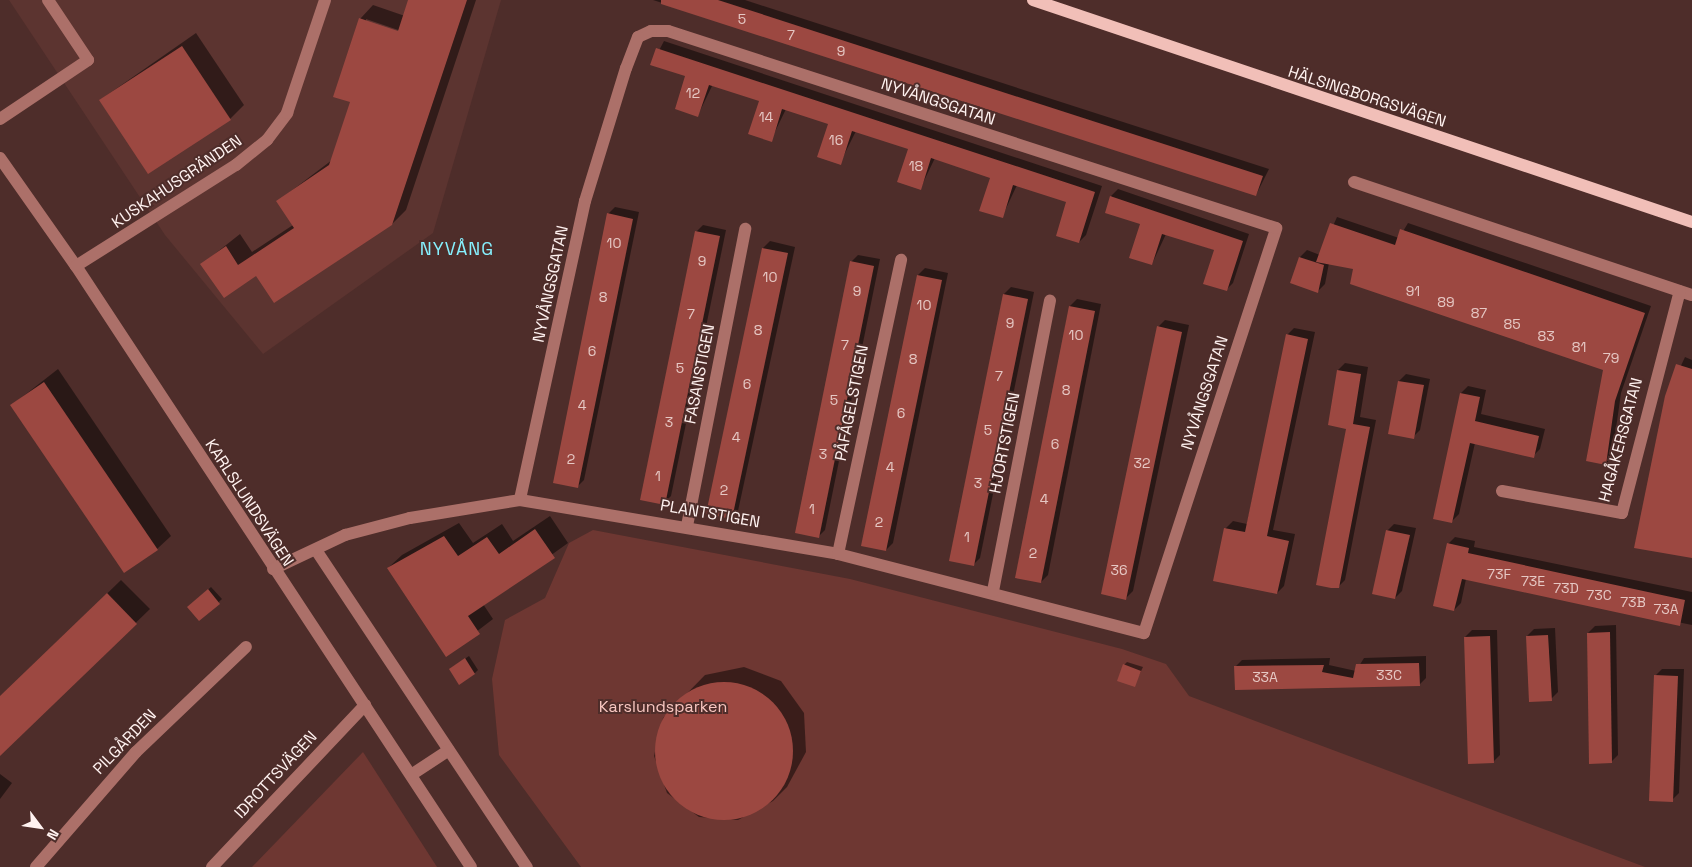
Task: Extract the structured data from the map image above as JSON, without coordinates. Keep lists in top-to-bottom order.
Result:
{
  "streets": {
    "main road": ["HÄLSINGBORGSVÄGEN"],
    "street": [
      "NYVÅNGSGATAN",
      "KUSKAHUSGRÄNDEN",
      "FASANSTIGEN",
      "PÅFÅGELSTIGEN",
      "HAGÅKERSGATAN",
      "HJORTSTIGEN",
      "KARLSLUNDSVÄGEN",
      "PLANTSTIGEN",
      "PILGÅRDEN",
      "IDROTTSVÄGEN"
    ]
  },
  "crossings": [
    ["NYVÅNGSGATAN", "PLANTSTIGEN"],
    ["KUSKAHUSGRÄNDEN", "KARLSLUNDSVÄGEN"],
    ["FASANSTIGEN", "PLANTSTIGEN"],
    ["PÅFÅGELSTIGEN", "PLANTSTIGEN"],
    ["HJORTSTIGEN", "PLANTSTIGEN"],
    ["KARLSLUNDSVÄGEN", "PLANTSTIGEN"],
    ["KARLSLUNDSVÄGEN", "IDROTTSVÄGEN"]
  ],
  "districts": ["NYVÅNG"],
  "parks": ["Karslundsparken"],
  "house_numbers": [
    "5",
    "7",
    "9",
    "12",
    "14",
    "16",
    "18",
    "10",
    "9",
    "10",
    "9",
    "91",
    "8",
    "89",
    "10",
    "87",
    "7",
    "9",
    "85",
    "8",
    "10",
    "83",
    "7",
    "81",
    "6",
    "79",
    "8",
    "5",
    "7",
    "6",
    "8",
    "5",
    "4",
    "6",
    "3",
    "5",
    "4",
    "6",
    "3",
    "2",
    "32",
    "4",
    "1",
    "3",
    "2",
    "4",
    "1",
    "2",
    "1",
    "2",
    "36",
    "73F",
    "73E",
    "73D",
    "73C",
    "73B",
    "73A",
    "33C",
    "33A"
  ],
  "north": "bottom right"
}
